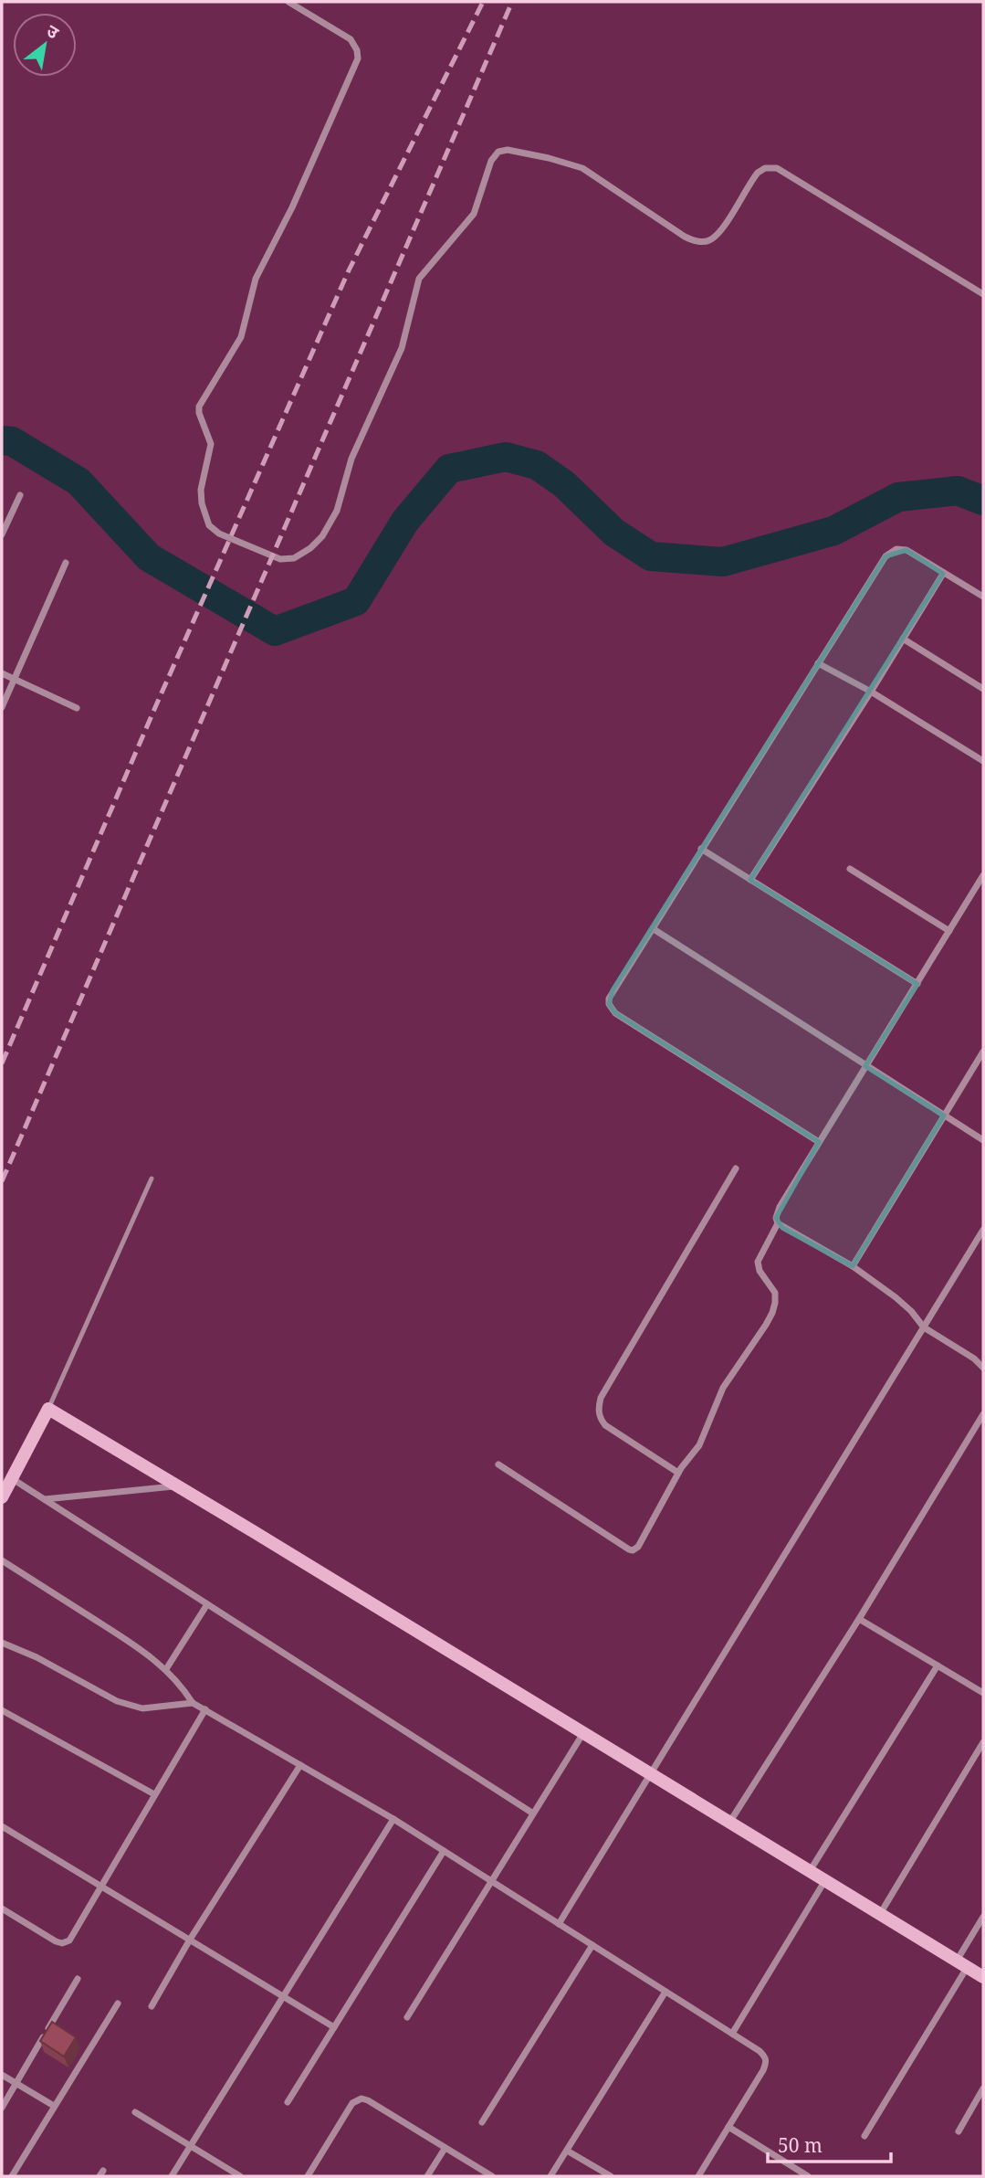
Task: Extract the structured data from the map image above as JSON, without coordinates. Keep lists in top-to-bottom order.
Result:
{
  "scale_bar": "50 m",
  "north": "top right"
}
